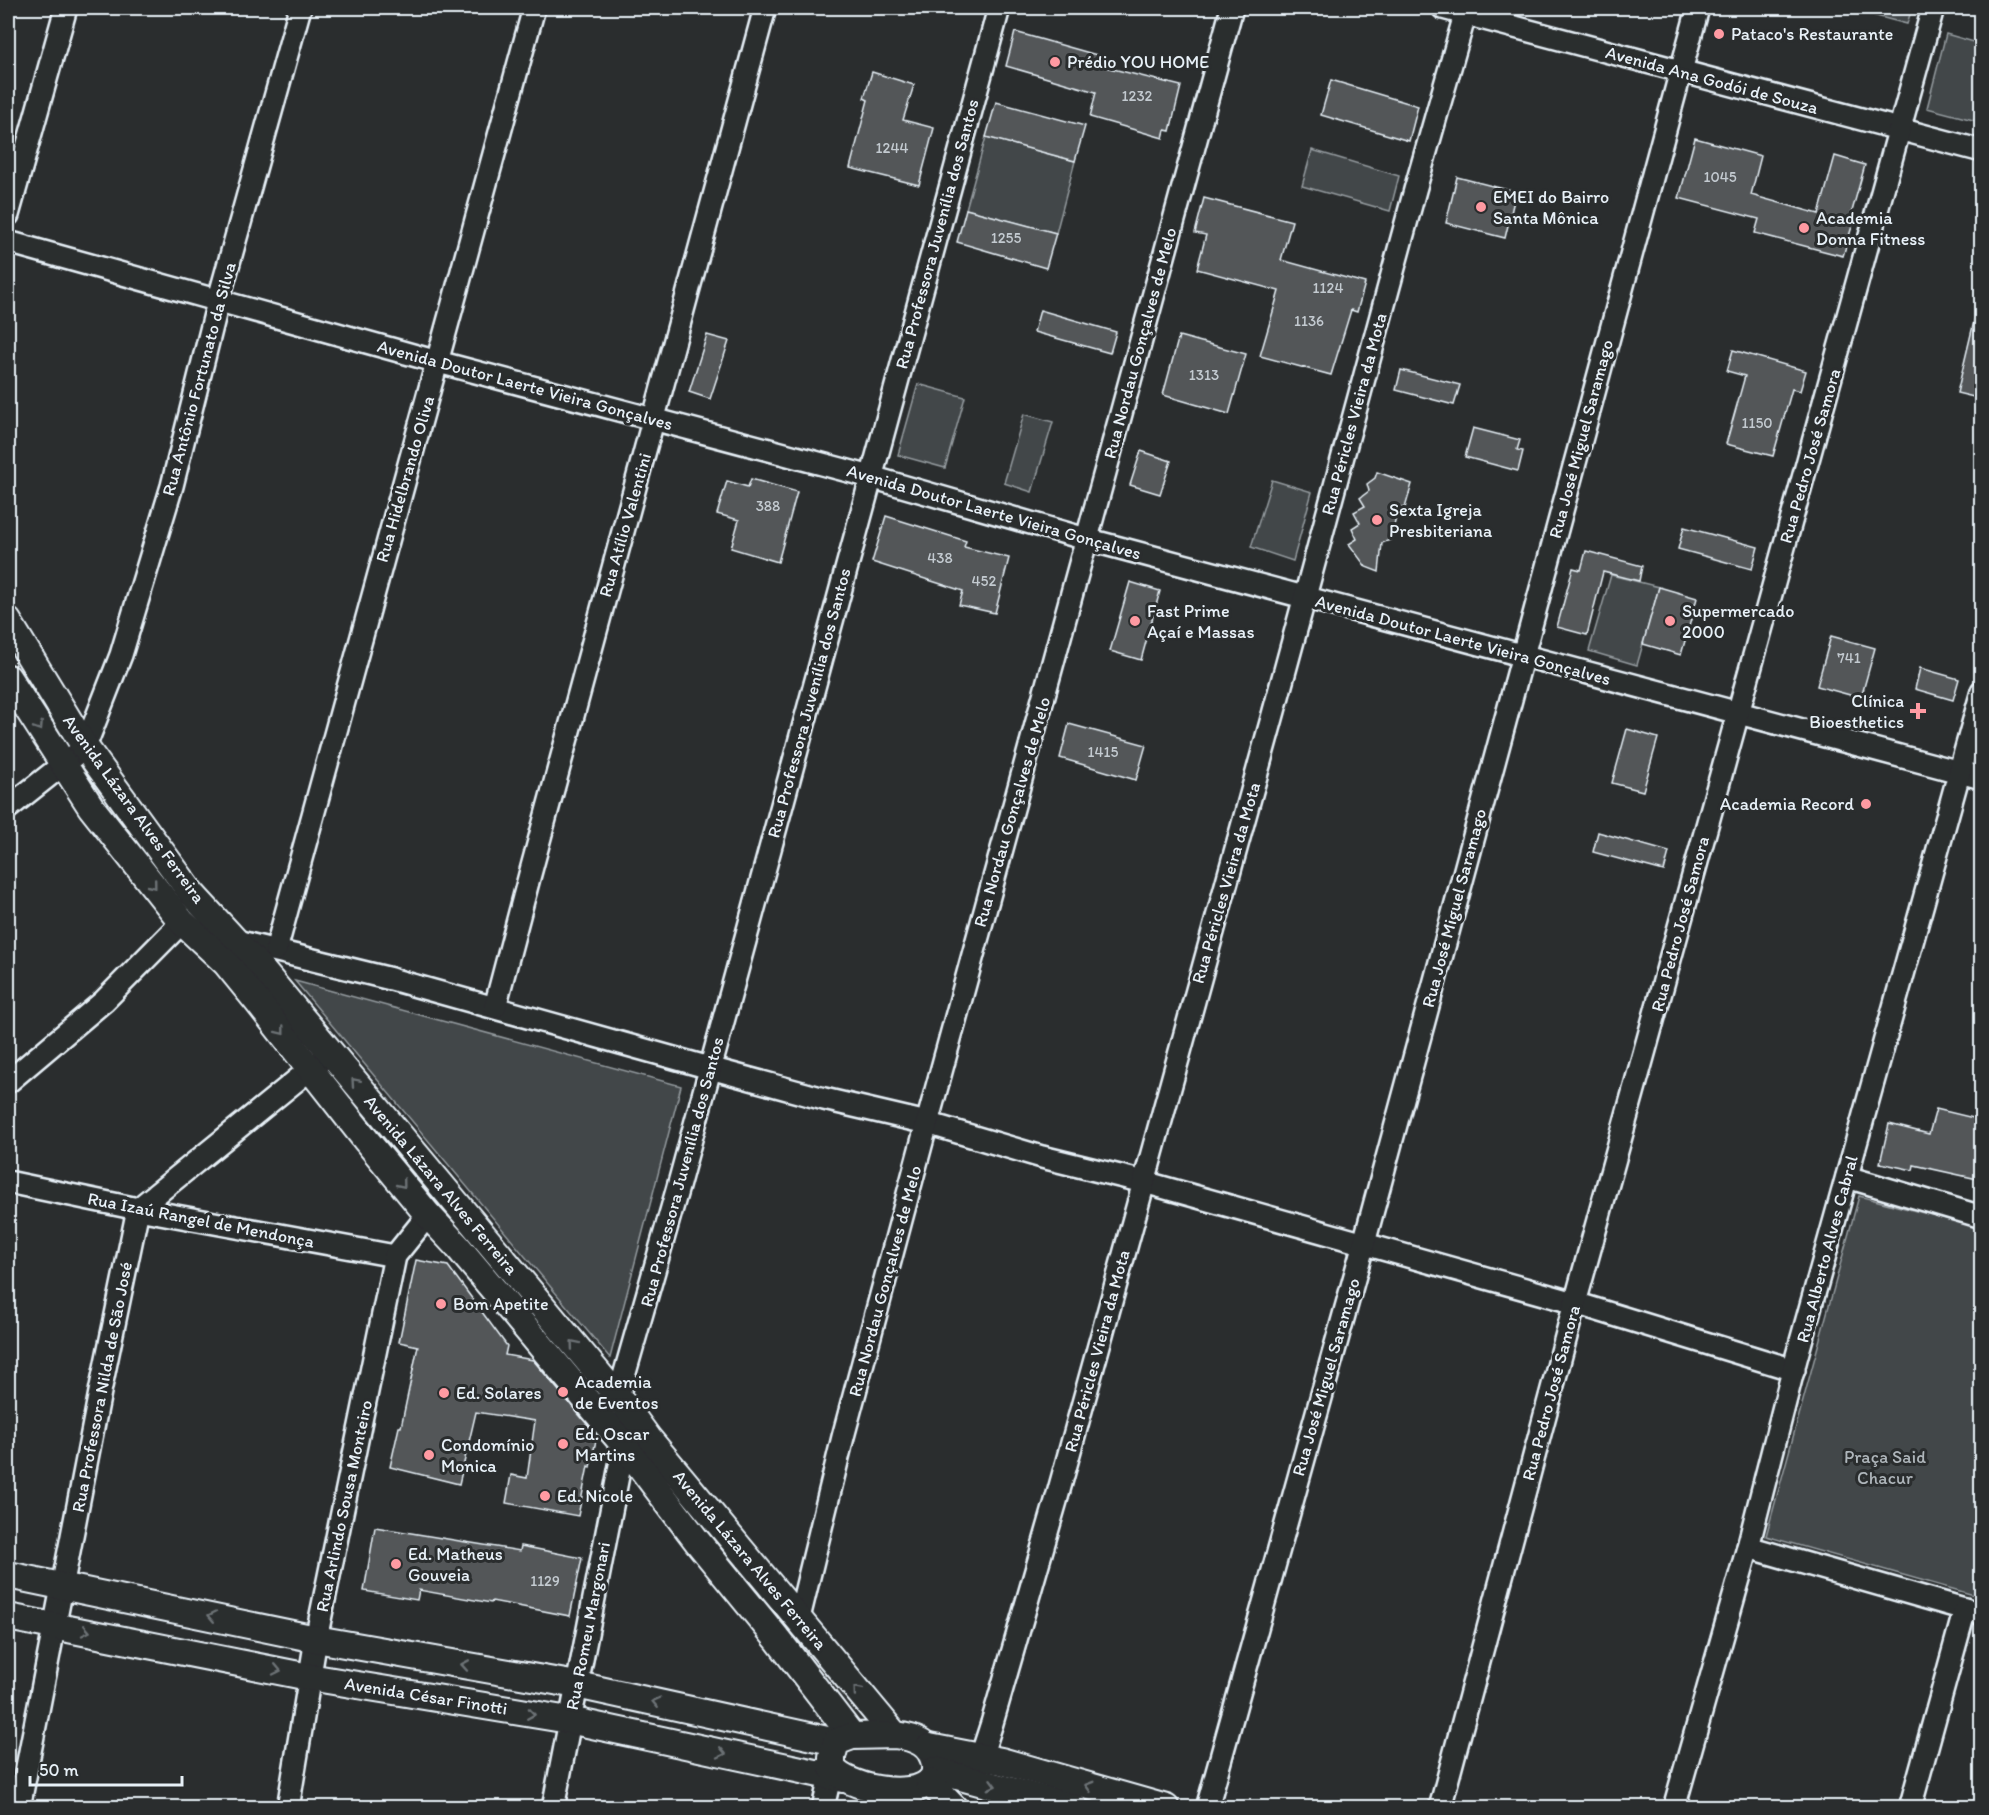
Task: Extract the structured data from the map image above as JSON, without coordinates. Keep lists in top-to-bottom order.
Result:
{
  "streets": {
    "main road": ["Avenida Lázara Alves Ferreira", "Avenida César Finotti"],
    "street": [
      "Avenida Ana Godói de Souza",
      "Rua Professora Juvenília dos Santos",
      "Rua Nordau Gonçalves de Melo",
      "Rua Antônio Fortunato da Silva",
      "Avenida Doutor Laerte Vieira Gonçalves",
      "Rua Péricles Vieira da Mota",
      "Rua José Miguel Saramago",
      "Rua Pedro José Samora",
      "Rua Hidelbrando Oliva",
      "Rua Atílio Valentini",
      "Rua Izaú Rangel de Mendonça",
      "Rua Alberto Alves Cabral",
      "Rua Professora Nilda de São José",
      "Rua Arlindo Sousa Monteiro",
      "Rua Romeu Margonari"
    ]
  },
  "crossings": [
    ["Avenida Ana Godói de Souza", "Rua Péricles Vieira da Mota"],
    ["Avenida Ana Godói de Souza", "Rua José Miguel Saramago"],
    ["Avenida Ana Godói de Souza", "Rua Pedro José Samora"],
    ["Rua Professora Juvenília dos Santos", "Avenida Doutor Laerte Vieira Gonçalves"],
    ["Rua Professora Juvenília dos Santos", "Avenida Lázara Alves Ferreira"],
    ["Rua Nordau Gonçalves de Melo", "Avenida Doutor Laerte Vieira Gonçalves"],
    ["Rua Nordau Gonçalves de Melo", "Avenida Lázara Alves Ferreira"],
    ["Rua Antônio Fortunato da Silva", "Avenida Doutor Laerte Vieira Gonçalves"],
    ["Rua Antônio Fortunato da Silva", "Avenida Lázara Alves Ferreira"],
    ["Avenida Doutor Laerte Vieira Gonçalves", "Rua Péricles Vieira da Mota"],
    ["Avenida Doutor Laerte Vieira Gonçalves", "Rua José Miguel Saramago"],
    ["Avenida Doutor Laerte Vieira Gonçalves", "Rua Pedro José Samora"],
    ["Avenida Doutor Laerte Vieira Gonçalves", "Rua Hidelbrando Oliva"],
    ["Avenida Doutor Laerte Vieira Gonçalves", "Rua Atílio Valentini"],
    ["Avenida Doutor Laerte Vieira Gonçalves", "Rua Alberto Alves Cabral"],
    ["Avenida Lázara Alves Ferreira", "Rua Arlindo Sousa Monteiro"],
    ["Avenida Lázara Alves Ferreira", "Rua Romeu Margonari"],
    ["Avenida Lázara Alves Ferreira", "Avenida César Finotti"],
    ["Rua Izaú Rangel de Mendonça", "Rua Professora Nilda de São José"],
    ["Rua Izaú Rangel de Mendonça", "Rua Arlindo Sousa Monteiro"],
    ["Rua Professora Nilda de São José", "Avenida César Finotti"],
    ["Rua Arlindo Sousa Monteiro", "Avenida César Finotti"],
    ["Rua Romeu Margonari", "Avenida César Finotti"]
  ],
  "parks": ["Praça Said Chacur"],
  "places": {
    "other": [
      "Pataco's Restaurante",
      "Prédio YOU HOME",
      "EMEI do Bairro Santa Mônica",
      "Academia Donna Fitness",
      "Sexta Igreja Presbiteriana",
      "Fast Prime Açaí e Massas",
      "Supermercado 2000",
      "Academia Record",
      "Bom Apetite",
      "Academia de Eventos",
      "Ed. Solares",
      "Ed. Oscar Martins",
      "Condomínio Monica",
      "Ed. Nicole",
      "Ed. Matheus Gouveia"
    ],
    "health": ["Clínica Bioesthetics"]
  },
  "house_numbers": [
    "1232",
    "1244",
    "1045",
    "1255",
    "1124",
    "1136",
    "1313",
    "1150",
    "388",
    "438",
    "452",
    "741",
    "1415",
    "1129"
  ],
  "scale_bar": "50 m"
}
